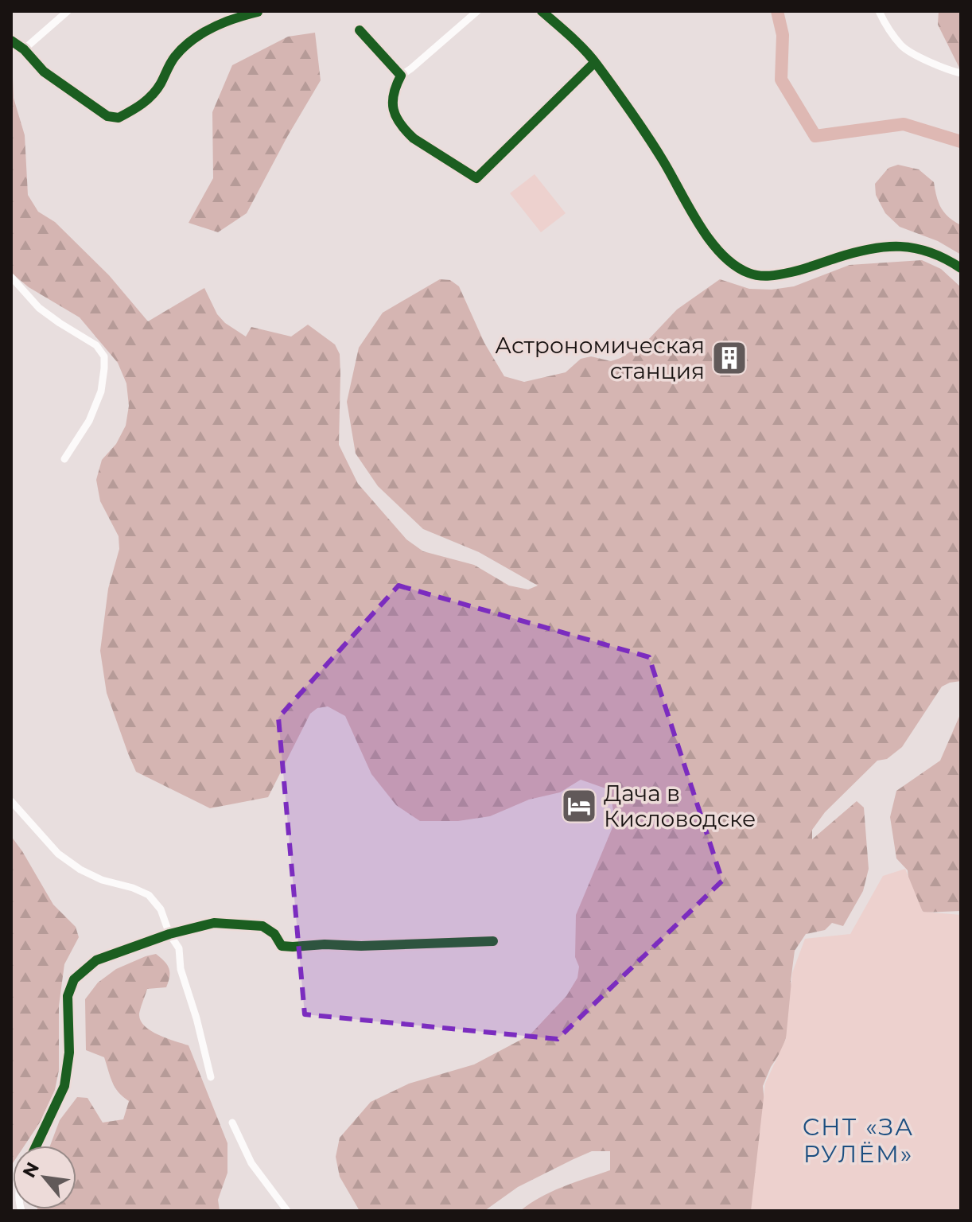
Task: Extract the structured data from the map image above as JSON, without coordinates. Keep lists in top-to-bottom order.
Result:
{
  "districts": ["СНТ «ЗА РУЛЁМ»"],
  "places": {
    "building": ["Астрономическая станция"],
    "hotel": ["Дача в Кисловодске"]
  },
  "north": "top left"
}
